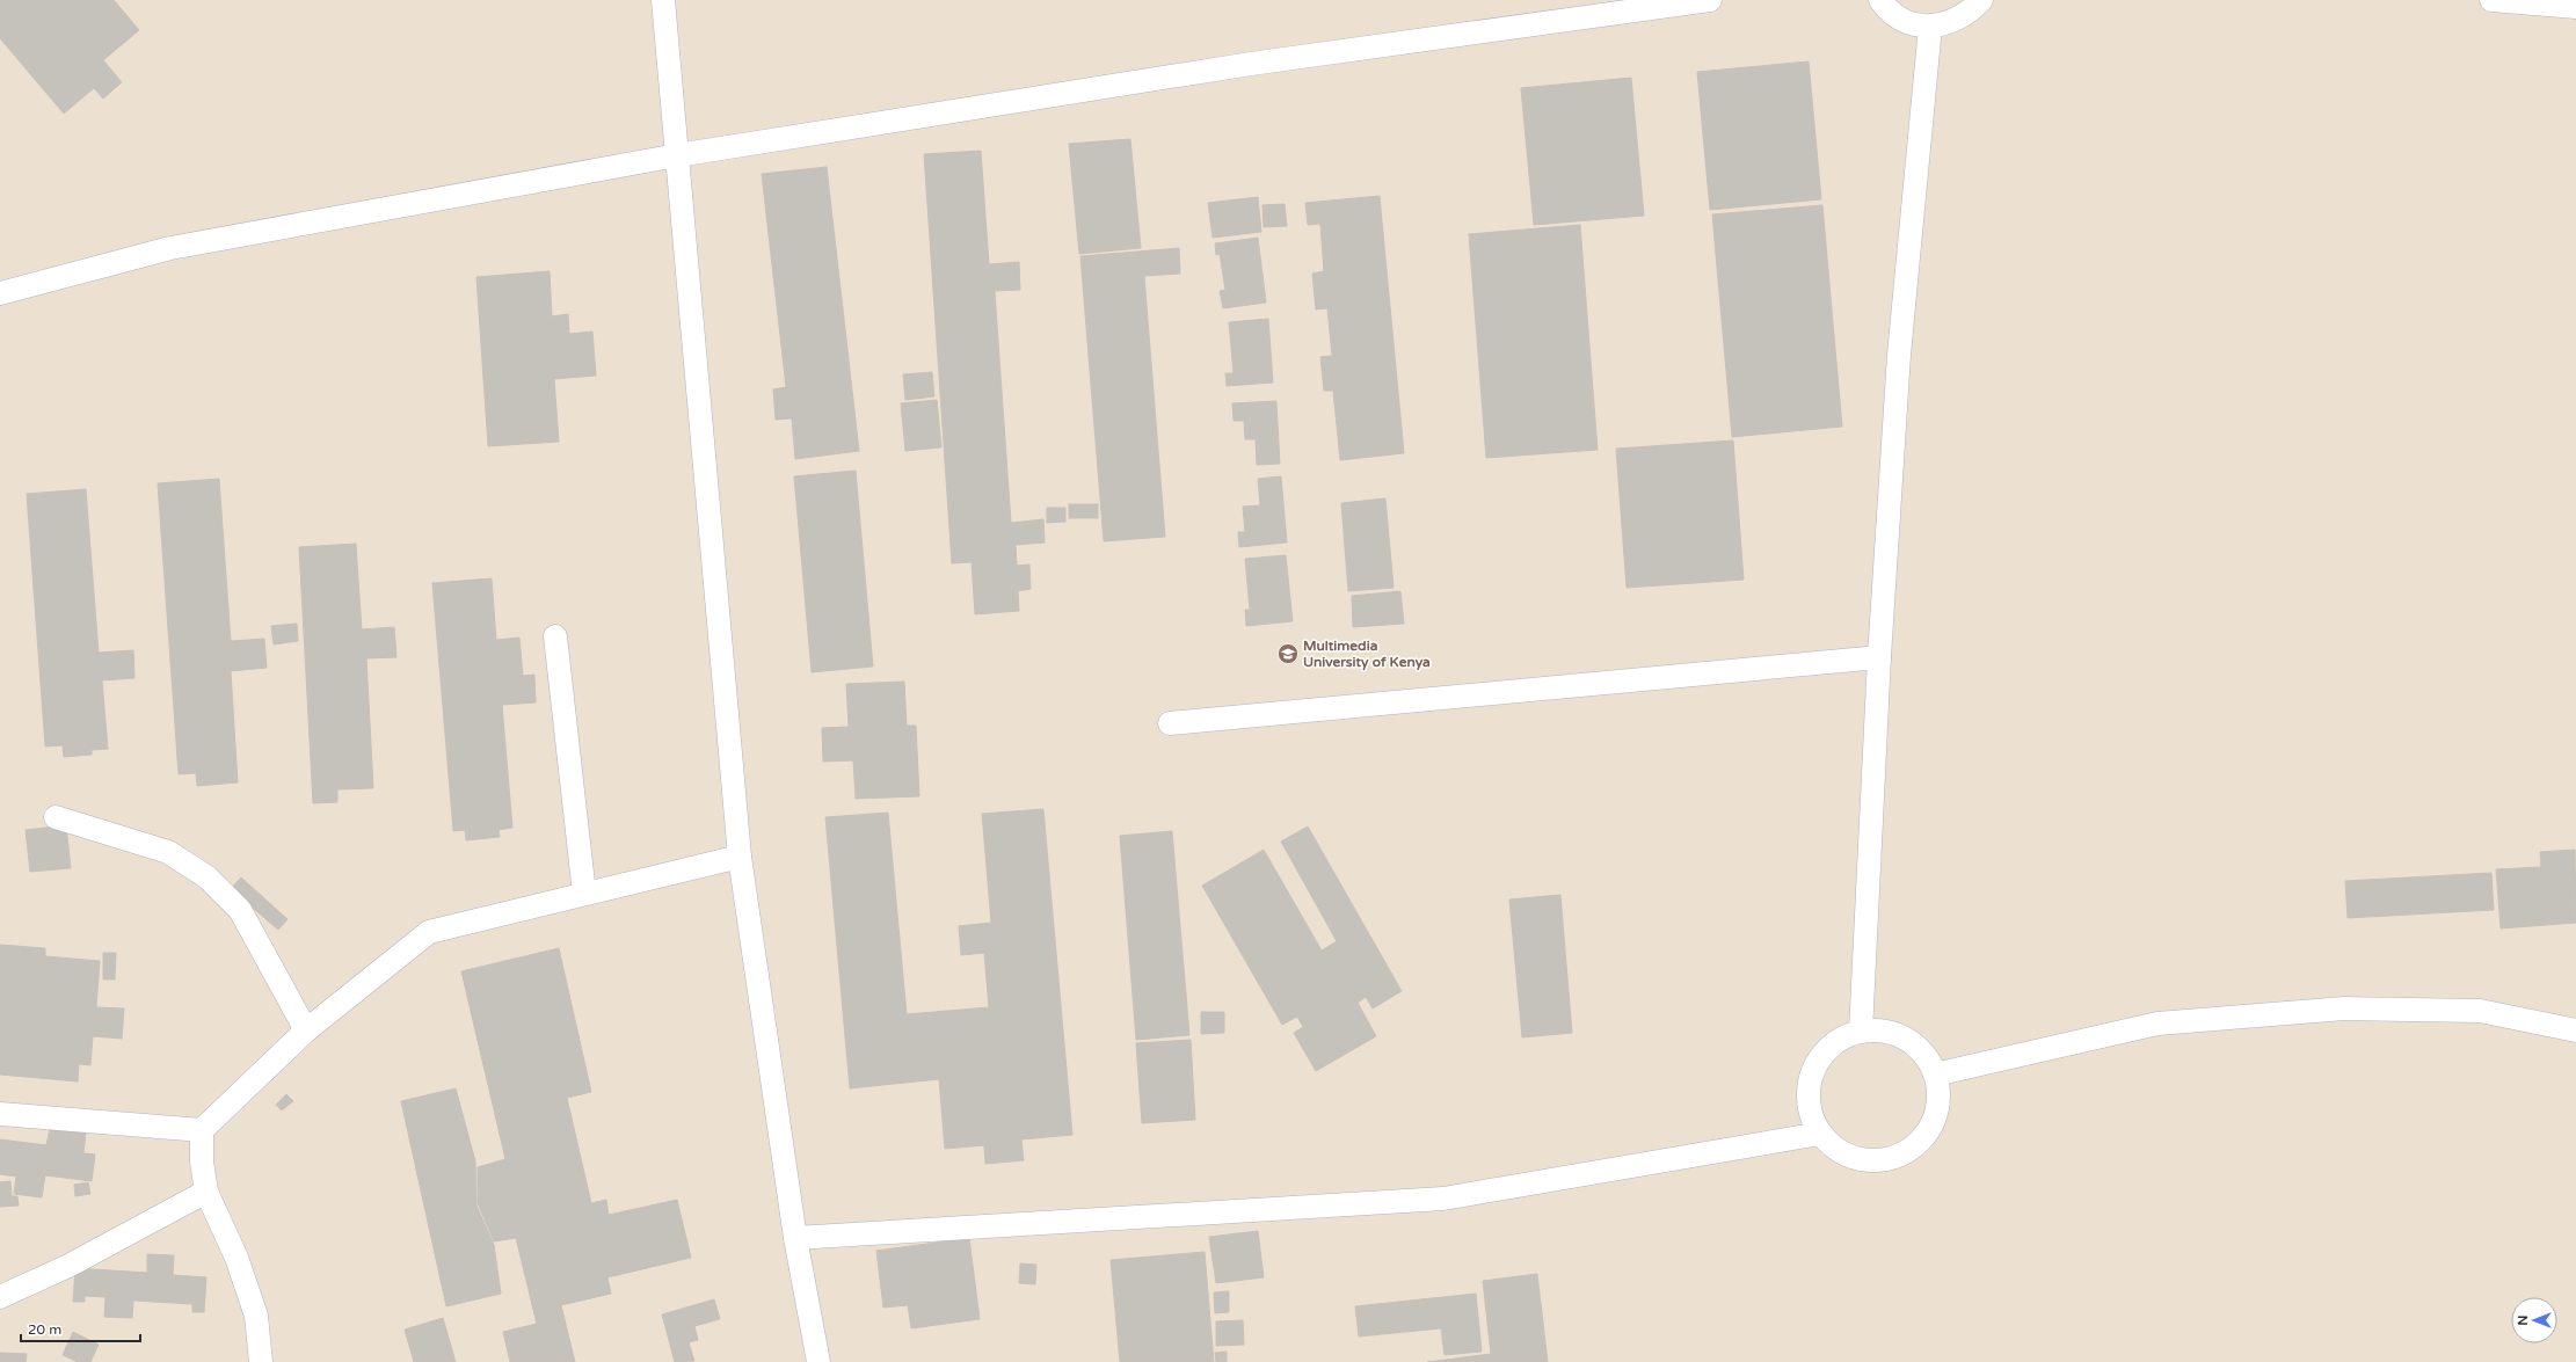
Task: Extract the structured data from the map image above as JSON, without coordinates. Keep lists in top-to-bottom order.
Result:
{
  "places": {
    "school or university": ["Multimedia University of Kenya"]
  },
  "scale_bar": "20 m",
  "north": "left"
}
